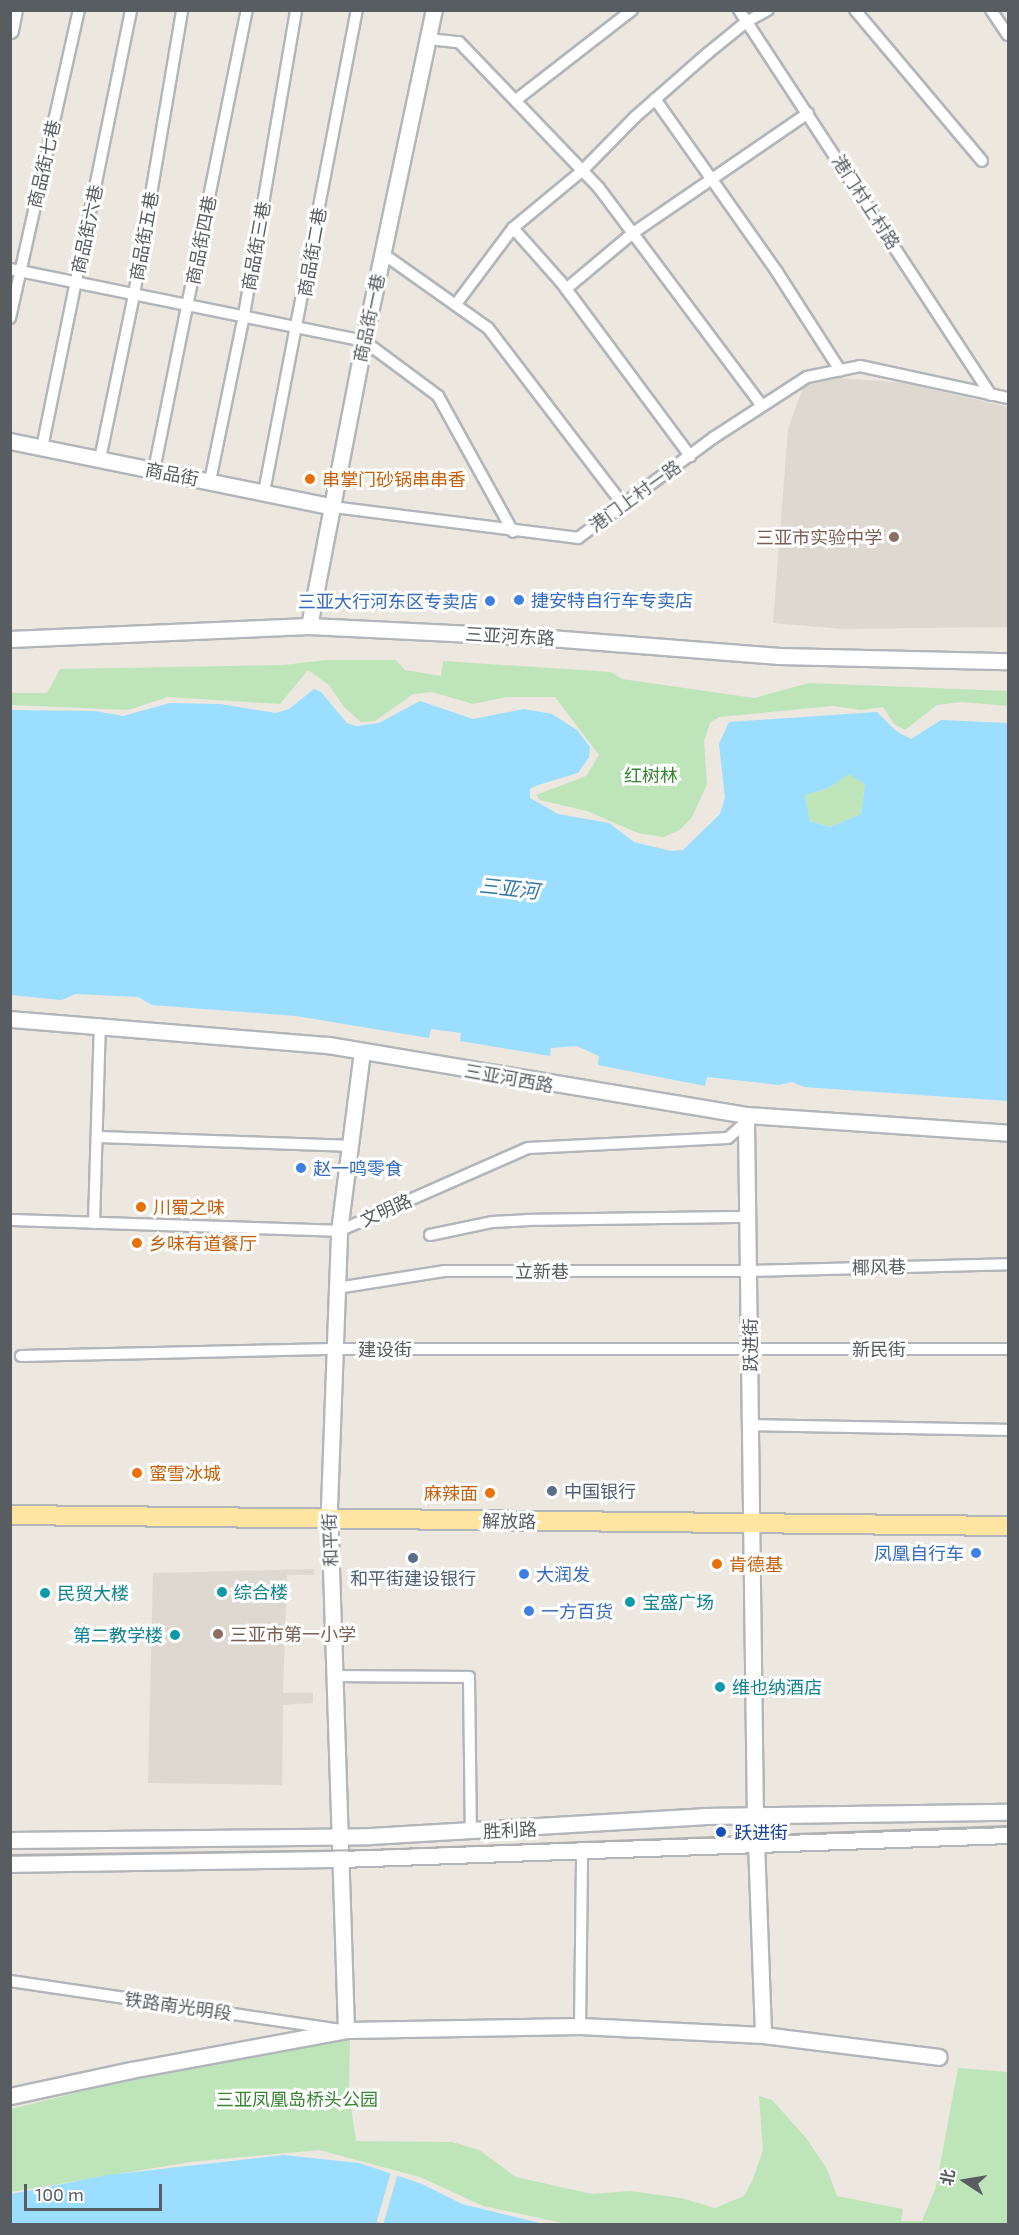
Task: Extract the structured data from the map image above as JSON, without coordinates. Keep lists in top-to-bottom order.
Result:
{
  "streets": {
    "main road": ["解放路"],
    "street": [
      "商品街七巷",
      "港门村上村路",
      "商品街六巷",
      "商品街五巷",
      "商品街四巷",
      "商品街三巷",
      "商品街二巷",
      "商品街一巷",
      "商品街",
      "港门上村一路",
      "三亚河东路",
      "三亚河西路",
      "文明路",
      "椰风巷",
      "立新巷",
      "跃进街",
      "建设街",
      "新民街",
      "和平街",
      "胜利路",
      "铁路南光明段"
    ]
  },
  "crossings": [
    ["商品街六巷", "商品街"],
    ["商品街五巷", "商品街"],
    ["商品街四巷", "商品街"],
    ["商品街三巷", "商品街"],
    ["商品街二巷", "商品街"],
    ["商品街一巷", "商品街"],
    ["商品街一巷", "港门上村一路"],
    ["商品街一巷", "三亚河东路"],
    ["商品街", "港门上村一路"],
    ["三亚河西路", "文明路"],
    ["三亚河西路", "跃进街"],
    ["三亚河西路", "和平街"],
    ["文明路", "跃进街"],
    ["文明路", "和平街"],
    ["椰风巷", "立新巷"],
    ["椰风巷", "跃进街"],
    ["立新巷", "跃进街"],
    ["立新巷", "和平街"],
    ["跃进街", "建设街"],
    ["跃进街", "新民街"],
    ["跃进街", "解放路"],
    ["跃进街", "胜利路"],
    ["建设街", "新民街"],
    ["建设街", "和平街"],
    ["解放路", "和平街"],
    ["和平街", "胜利路"],
    ["和平街", "铁路南光明段"]
  ],
  "water": ["三亚河"],
  "parks": ["红树林", "三亚凤凰岛桥头公园"],
  "places": [
    "串掌门砂锅串串香",
    "三亚市实验中学",
    "捷安特自行车专卖店",
    "三亚大行河东区专卖店",
    "赵一鸣零食",
    "川蜀之味",
    "乡味有道餐厅",
    "蜜雪冰城",
    "中国银行",
    "麻辣面",
    "凤凰自行车",
    "和平街建设银行",
    "肯德基",
    "大润发",
    "综合楼",
    "民贸大楼",
    "宝盛广场",
    "一方百货",
    "三亚市第一小学",
    "第二教学楼",
    "维也纳酒店",
    "跃进街"
  ],
  "scale_bar": "100 m",
  "north": "left"
}
